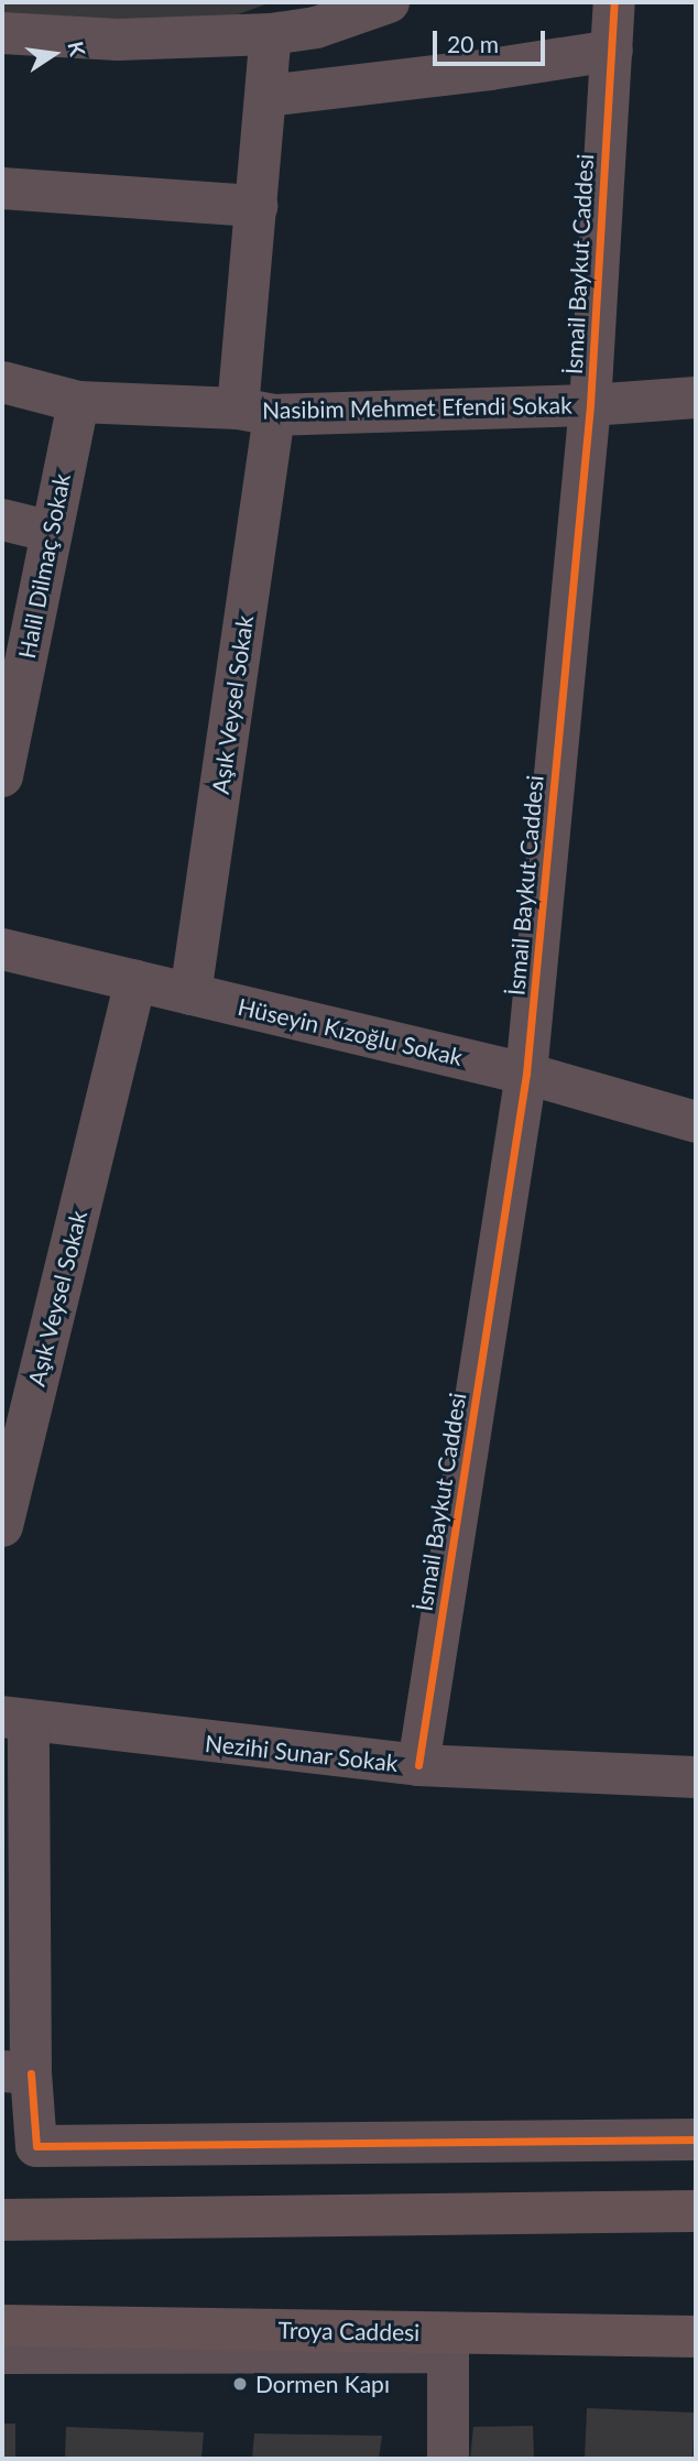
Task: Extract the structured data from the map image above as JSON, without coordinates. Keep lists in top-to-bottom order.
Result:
{
  "streets": {
    "main road": ["Troya Caddesi"],
    "street": [
      "İsmail Baykut Caddesi",
      "Nasibim Mehmet Efendi Sokak",
      "Halil Dilmaç Sokak",
      "Aşık Veysel Sokak",
      "Hüseyin Kızoğlu Sokak",
      "Nezihi Sunar Sokak"
    ]
  },
  "crossings": [
    ["İsmail Baykut Caddesi", "Nasibim Mehmet Efendi Sokak"],
    ["İsmail Baykut Caddesi", "Hüseyin Kızoğlu Sokak"],
    ["İsmail Baykut Caddesi", "Nezihi Sunar Sokak"],
    ["Nasibim Mehmet Efendi Sokak", "Halil Dilmaç Sokak"],
    ["Nasibim Mehmet Efendi Sokak", "Aşık Veysel Sokak"],
    ["Aşık Veysel Sokak", "Hüseyin Kızoğlu Sokak"]
  ],
  "places": ["Dormen Kapı"],
  "scale_bar": "20 m",
  "north": "right"
}
